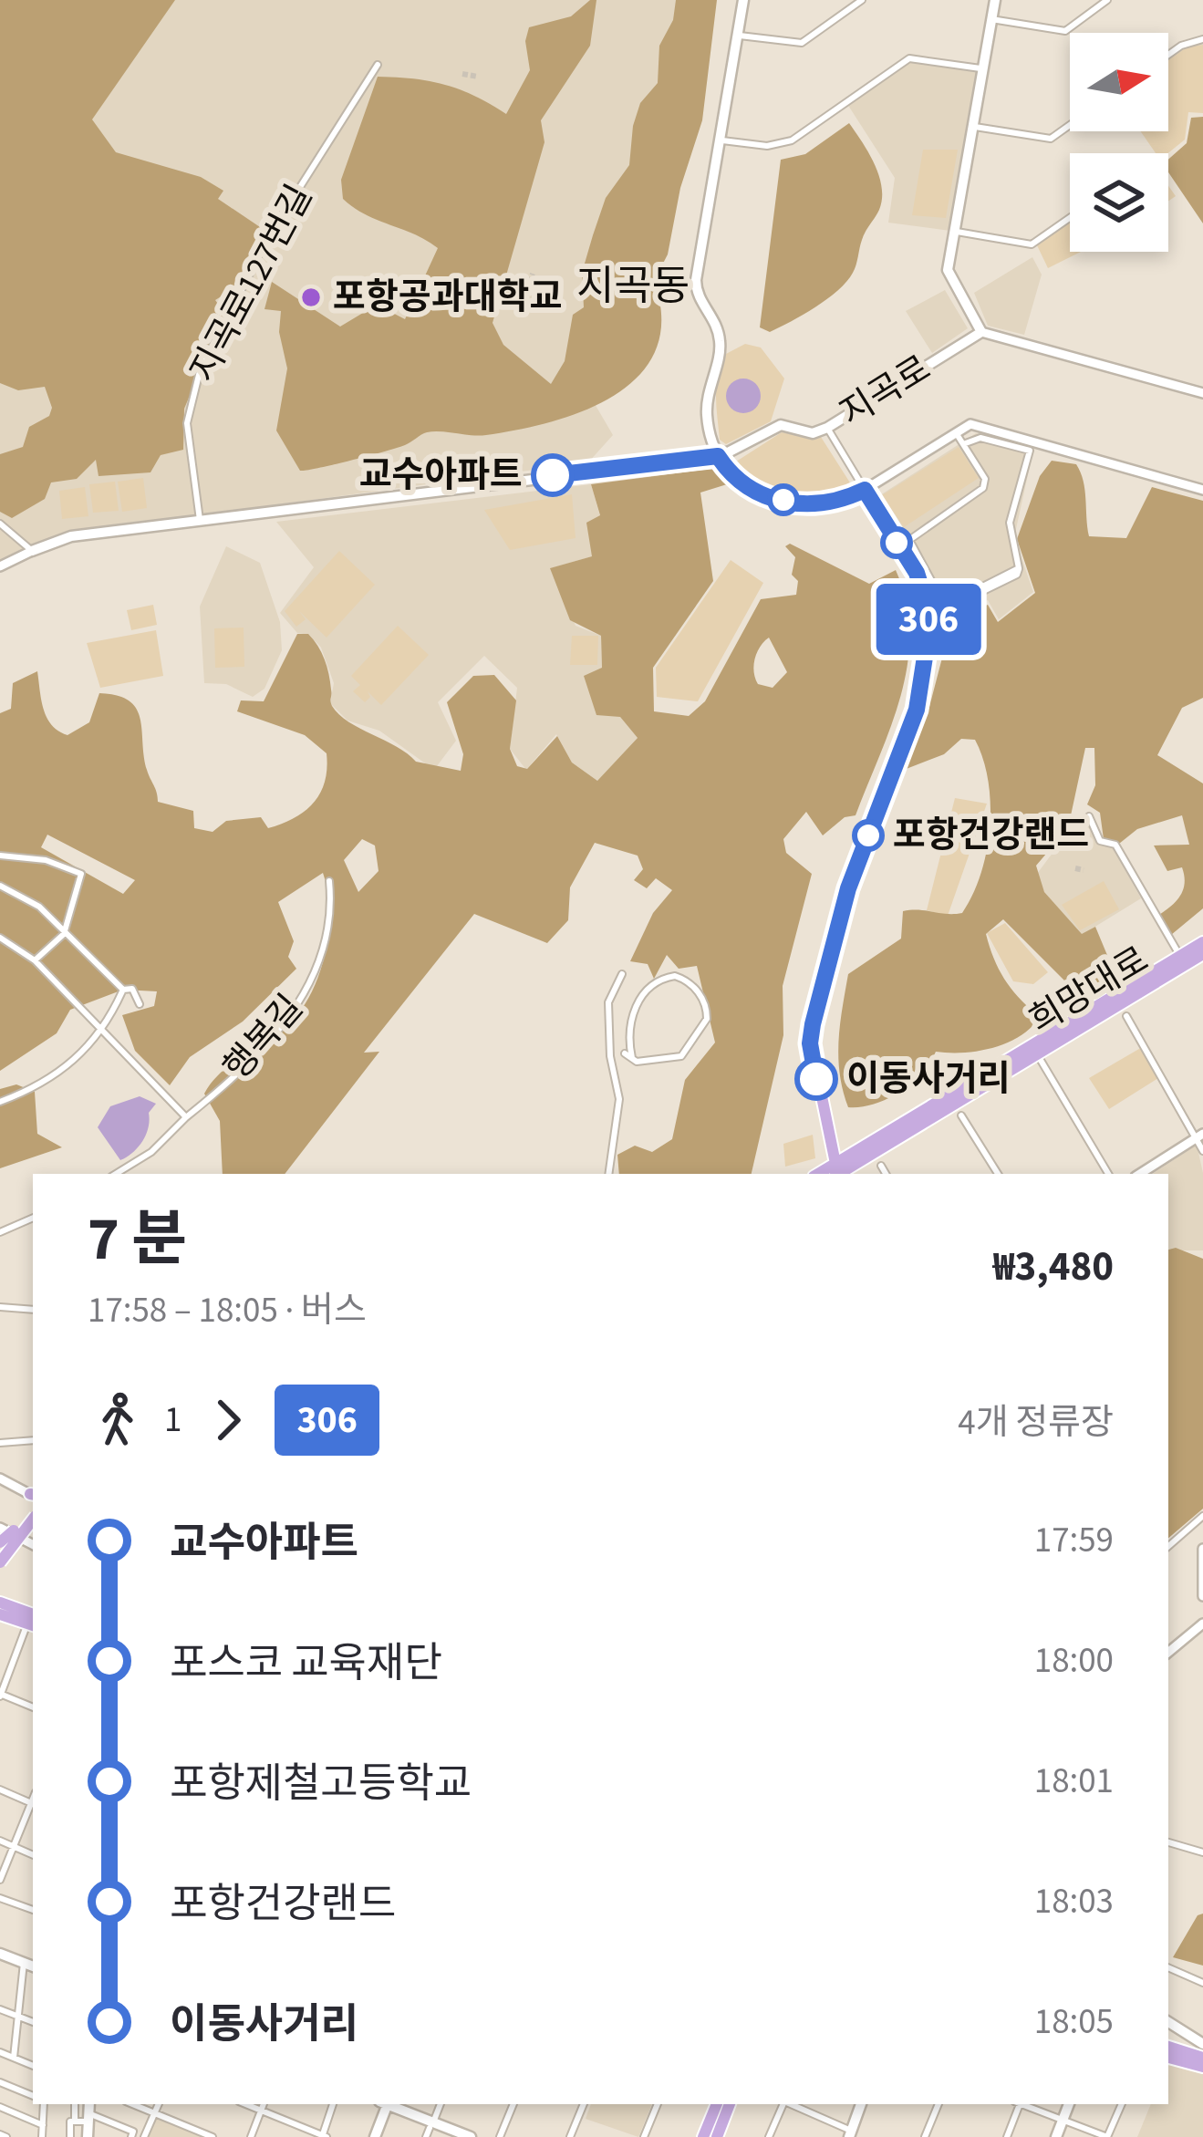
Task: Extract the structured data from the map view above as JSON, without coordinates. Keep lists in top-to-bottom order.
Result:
{
  "streets": {
    "main road": ["지곡로", "희망대로"],
    "street": ["지곡로127번길", "행복길"]
  },
  "crossings": [
    ["지곡로127번길", "지곡로"]
  ],
  "districts": ["지곡동"],
  "places": [
    "포항공과대학교",
    "교수아파트",
    "포항건강랜드",
    "이동사거리"
  ],
  "lines": ["bus line 306"],
  "north": "right",
  "page": {
    "on_map": "306",
    "heading": ["7 분", "17:58 – 18:05 · 버스", "₩3,480"],
    "legs": ["1", "306", "4개 정류장"],
    "list": [
      {
        "name": "교수아파트",
        "value": "17:59"
      },
      {
        "name": "포스코 교육재단",
        "value": "18:00"
      },
      {
        "name": "포항제철고등학교",
        "value": "18:01"
      },
      {
        "name": "포항건강랜드",
        "value": "18:03"
      },
      {
        "name": "이동사거리",
        "value": "18:05"
      }
    ]
  }
}
